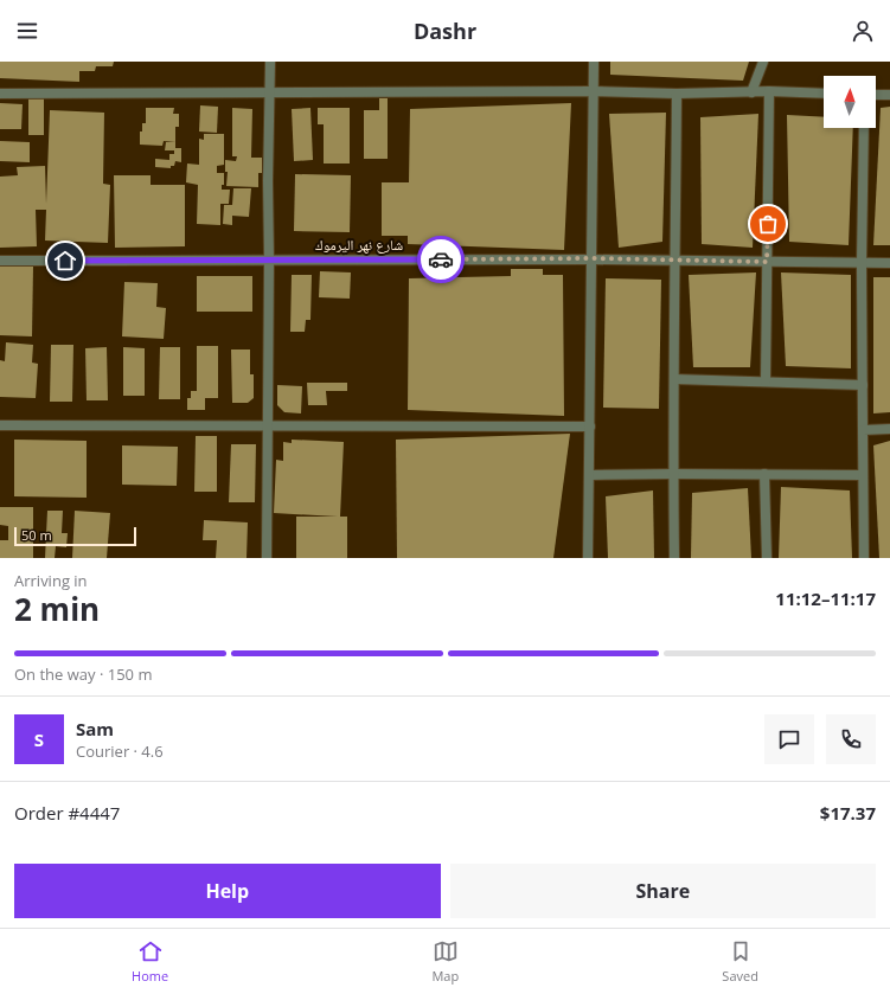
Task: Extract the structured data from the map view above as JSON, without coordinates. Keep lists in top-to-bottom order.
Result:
{
  "streets": {
    "street": ["شارع نهر اليرموك"]
  },
  "scale_bar": "50 m",
  "north": "top",
  "page": {
    "header": "Dashr",
    "scale": "50 m",
    "heading": ["2 min", "Arriving in", "11:12–11:17"],
    "panel": [
      "Sam",
      "Courier · 4.6",
      "Order #4447",
      "$17.37"
    ],
    "bar": "On the way · 150 m",
    "round": "S",
    "buttons": ["Help", "Share"],
    "tabs": ["Home", "Map", "Saved"]
  }
}
